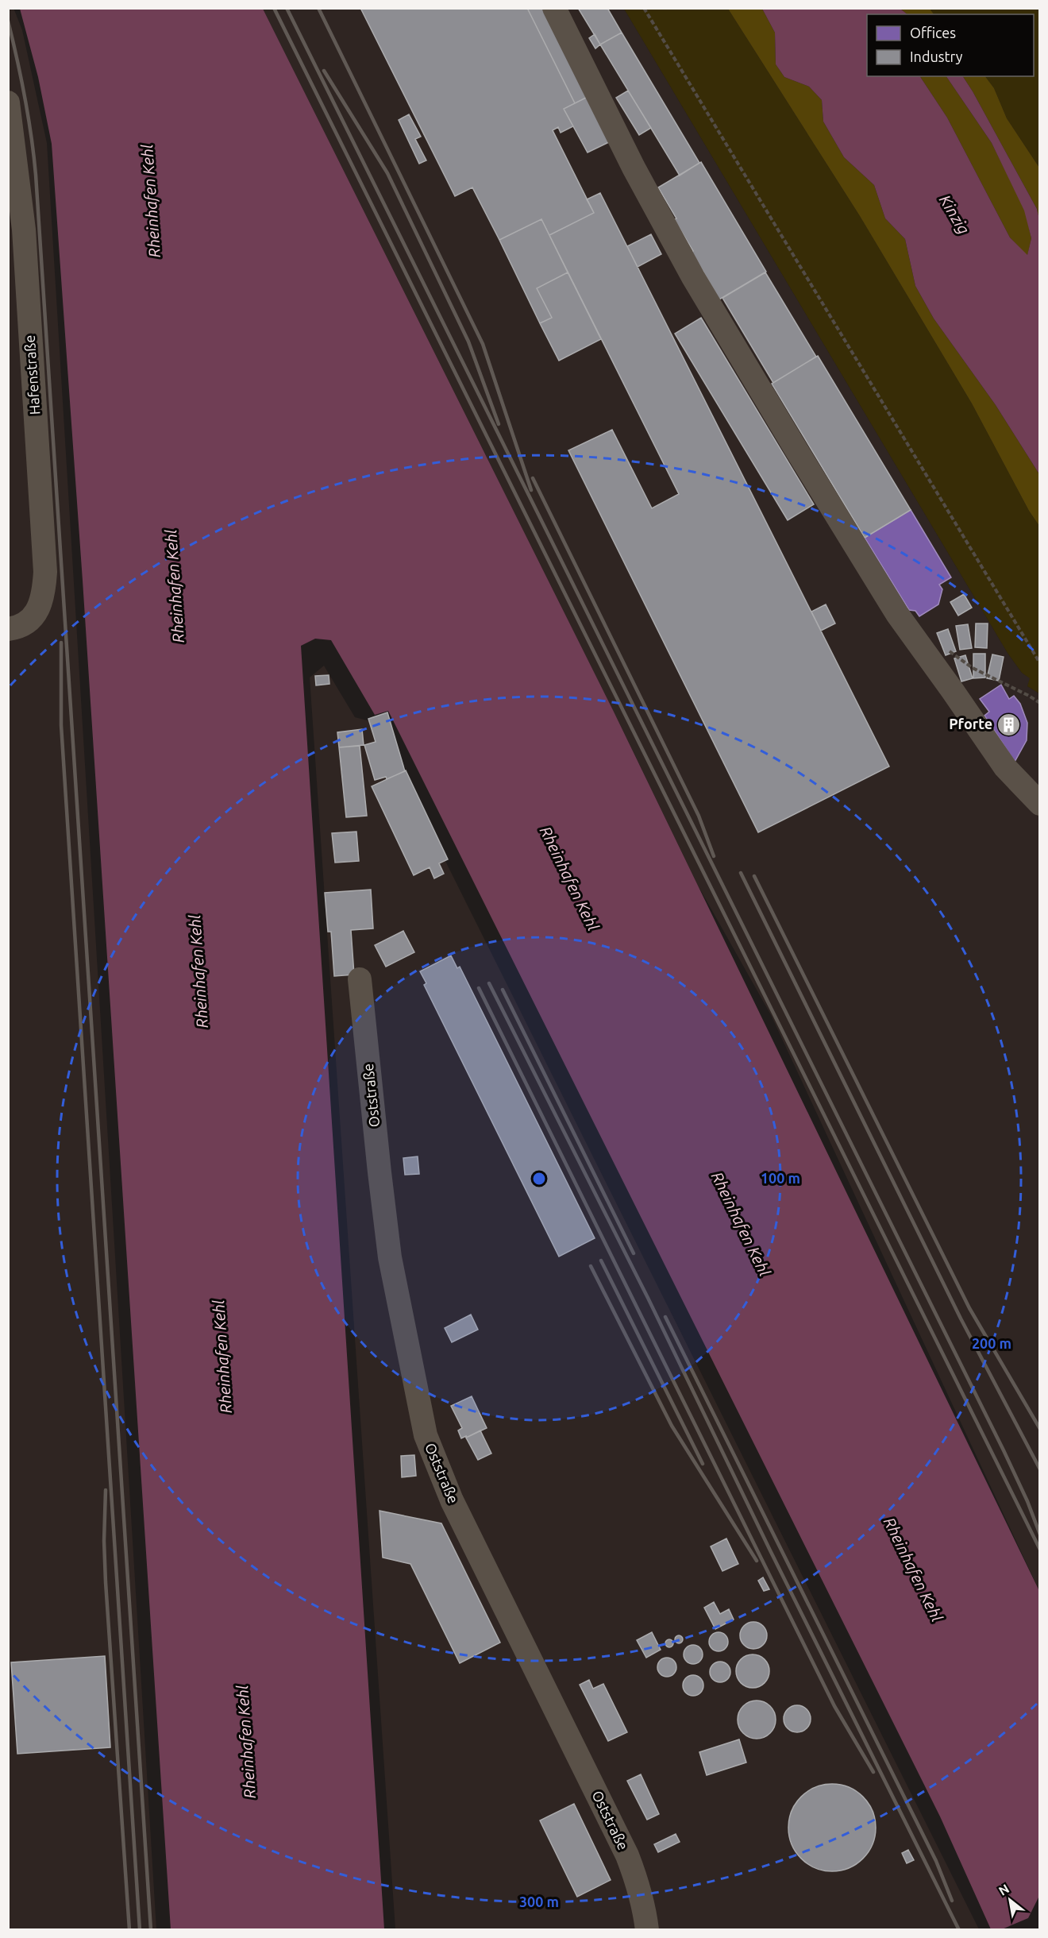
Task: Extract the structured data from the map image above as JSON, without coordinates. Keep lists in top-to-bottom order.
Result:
{
  "streets": {
    "street": ["Hafenstraße", "Oststraße"]
  },
  "water": ["Rheinhafen Kehl", "Kinzig"],
  "places": {
    "building": ["Pforte"]
  },
  "legend": ["Offices", "Industry"],
  "north": "top left",
  "rings": ["100 m", "200 m", "300 m"]
}
